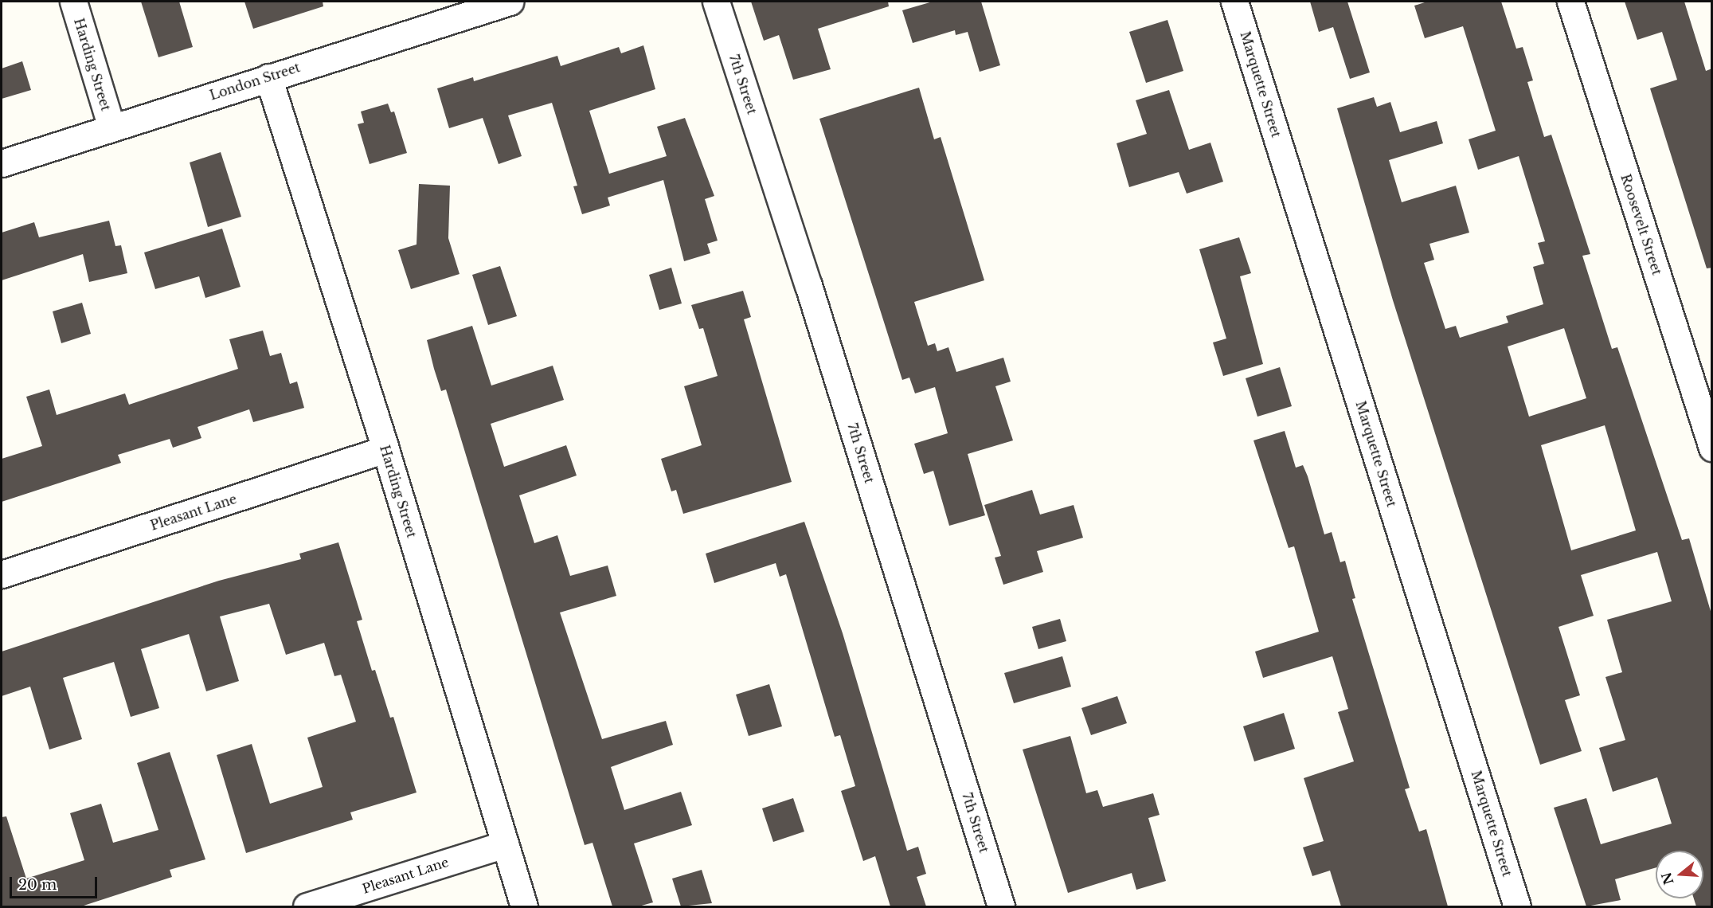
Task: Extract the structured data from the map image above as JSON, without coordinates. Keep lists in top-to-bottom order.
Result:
{
  "streets": {
    "street": [
      "Harding Street",
      "London Street",
      "7th Street",
      "Marquette Street",
      "Roosevelt Street",
      "Pleasant Lane"
    ]
  },
  "crossings": [
    ["Harding Street", "London Street"],
    ["Harding Street", "Pleasant Lane"]
  ],
  "scale_bar": "20 m",
  "north": "left"
}
